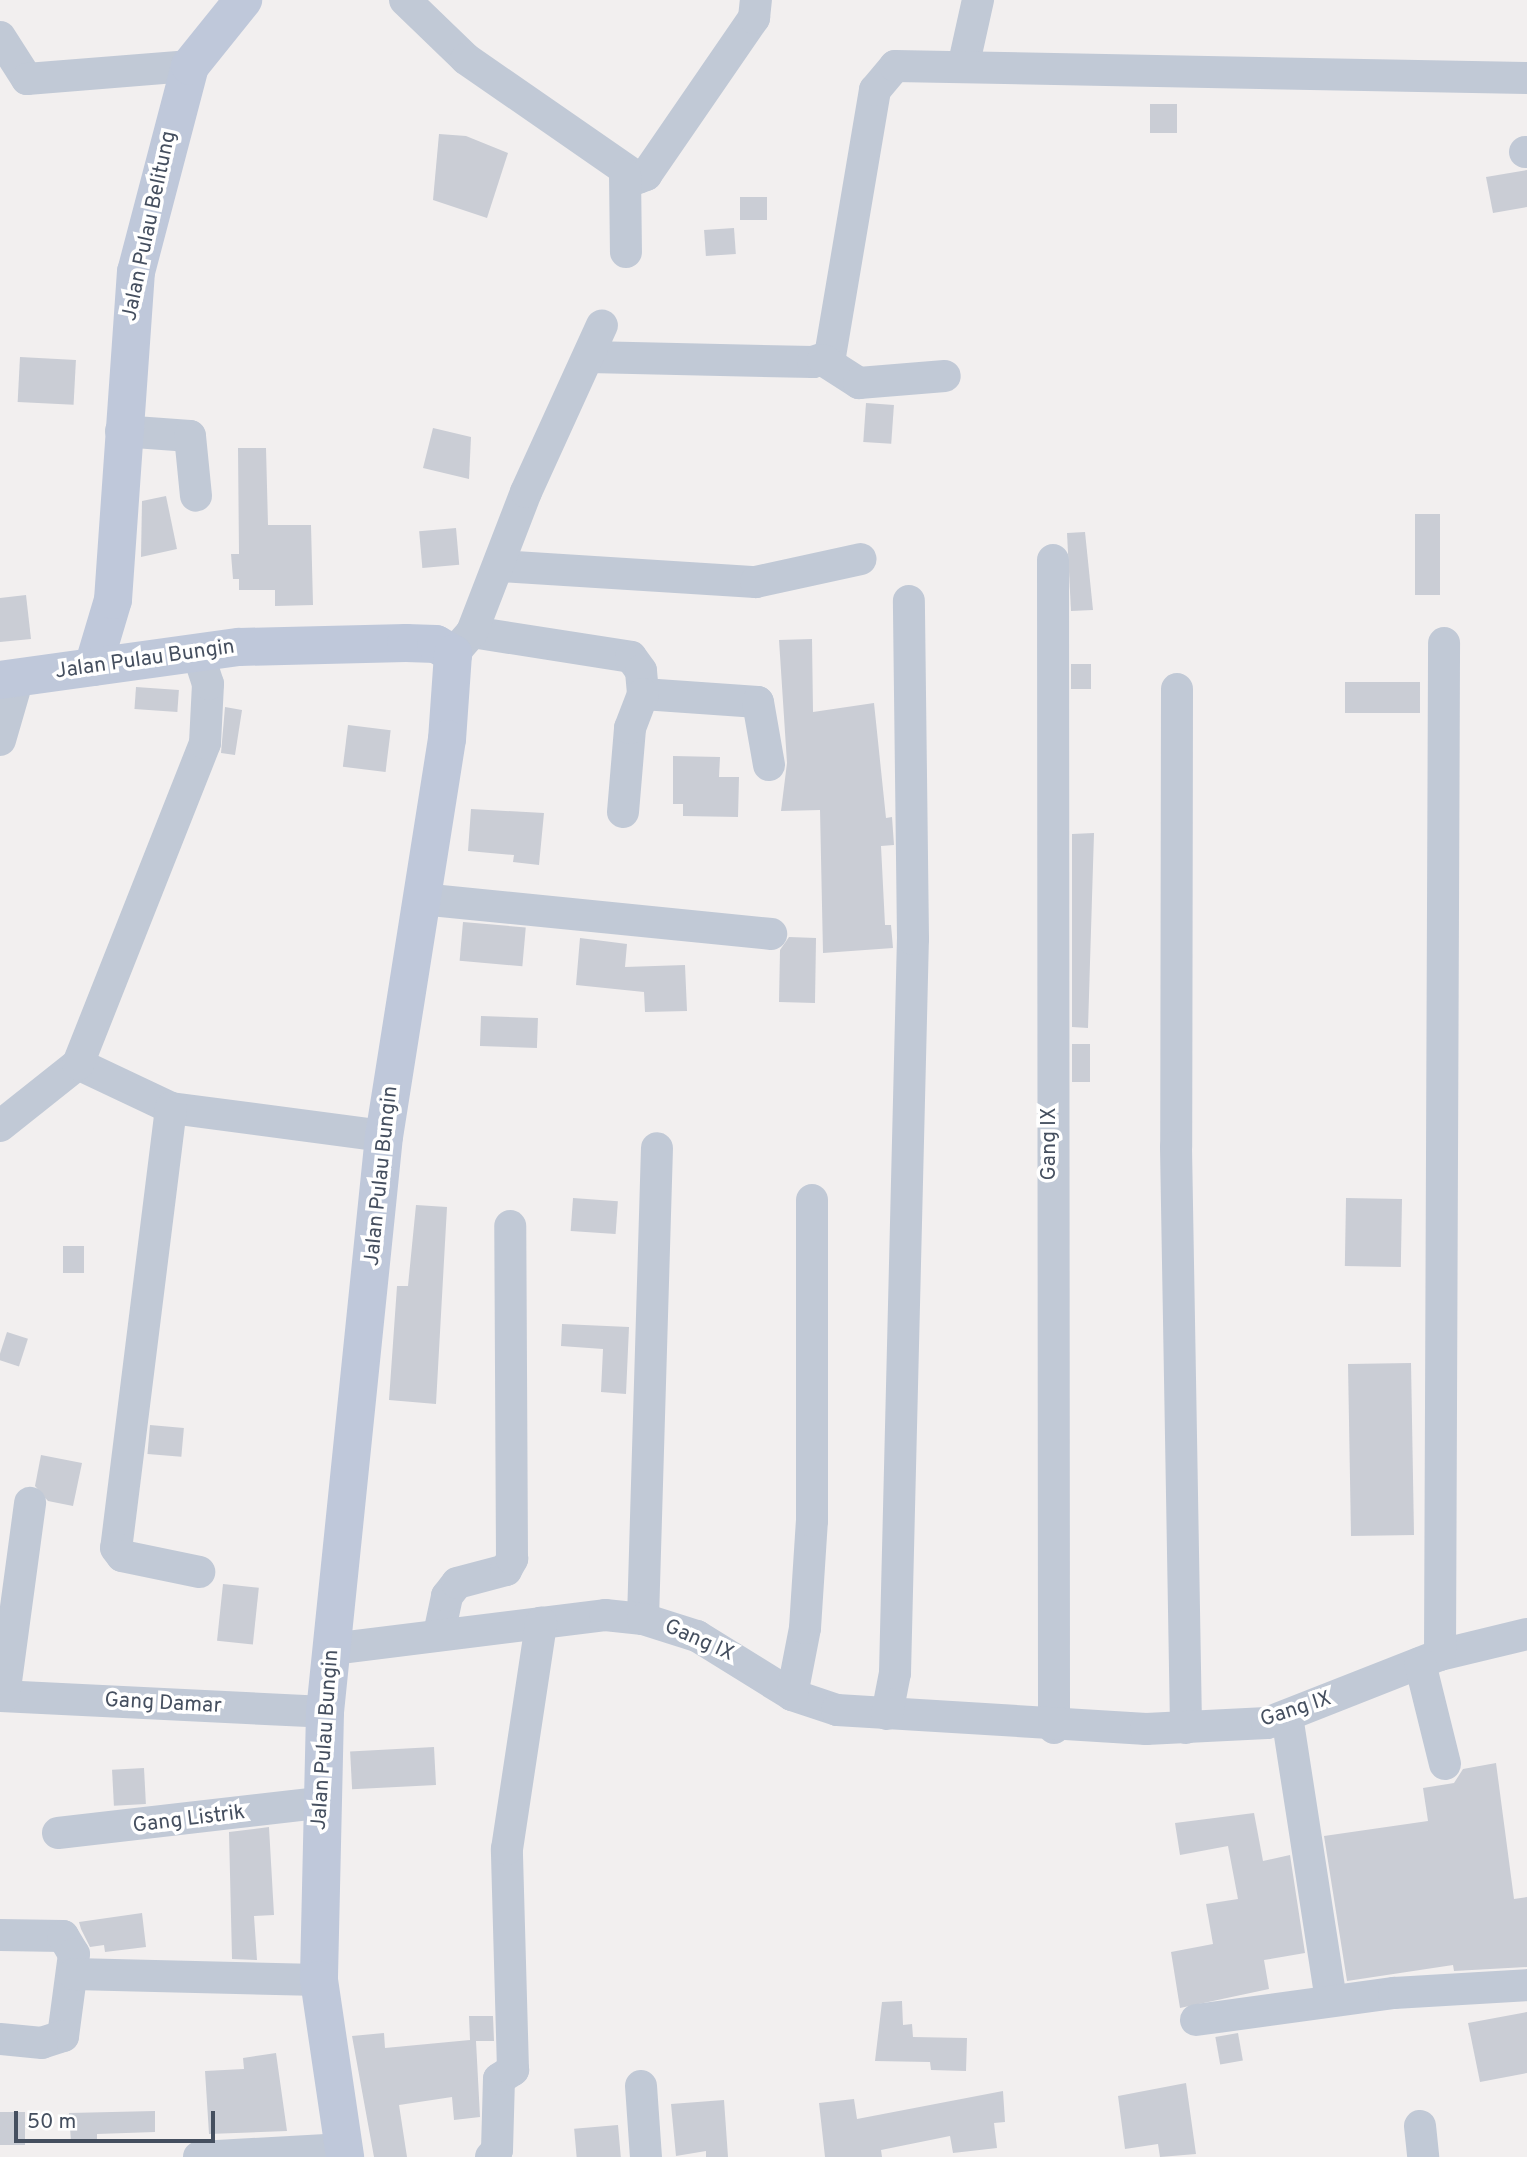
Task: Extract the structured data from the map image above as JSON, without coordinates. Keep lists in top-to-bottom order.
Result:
{
  "streets": {
    "street": [
      "Jalan Pulau Belitung",
      "Jalan Pulau Bungin",
      "Gang IX",
      "Gang Damar",
      "Gang Listrik"
    ]
  },
  "crossings": [
    ["Jalan Pulau Belitung", "Jalan Pulau Bungin"],
    ["Jalan Pulau Bungin", "Gang IX"],
    ["Jalan Pulau Bungin", "Gang Damar"],
    ["Jalan Pulau Bungin", "Gang Listrik"]
  ],
  "scale_bar": "50 m"
}
